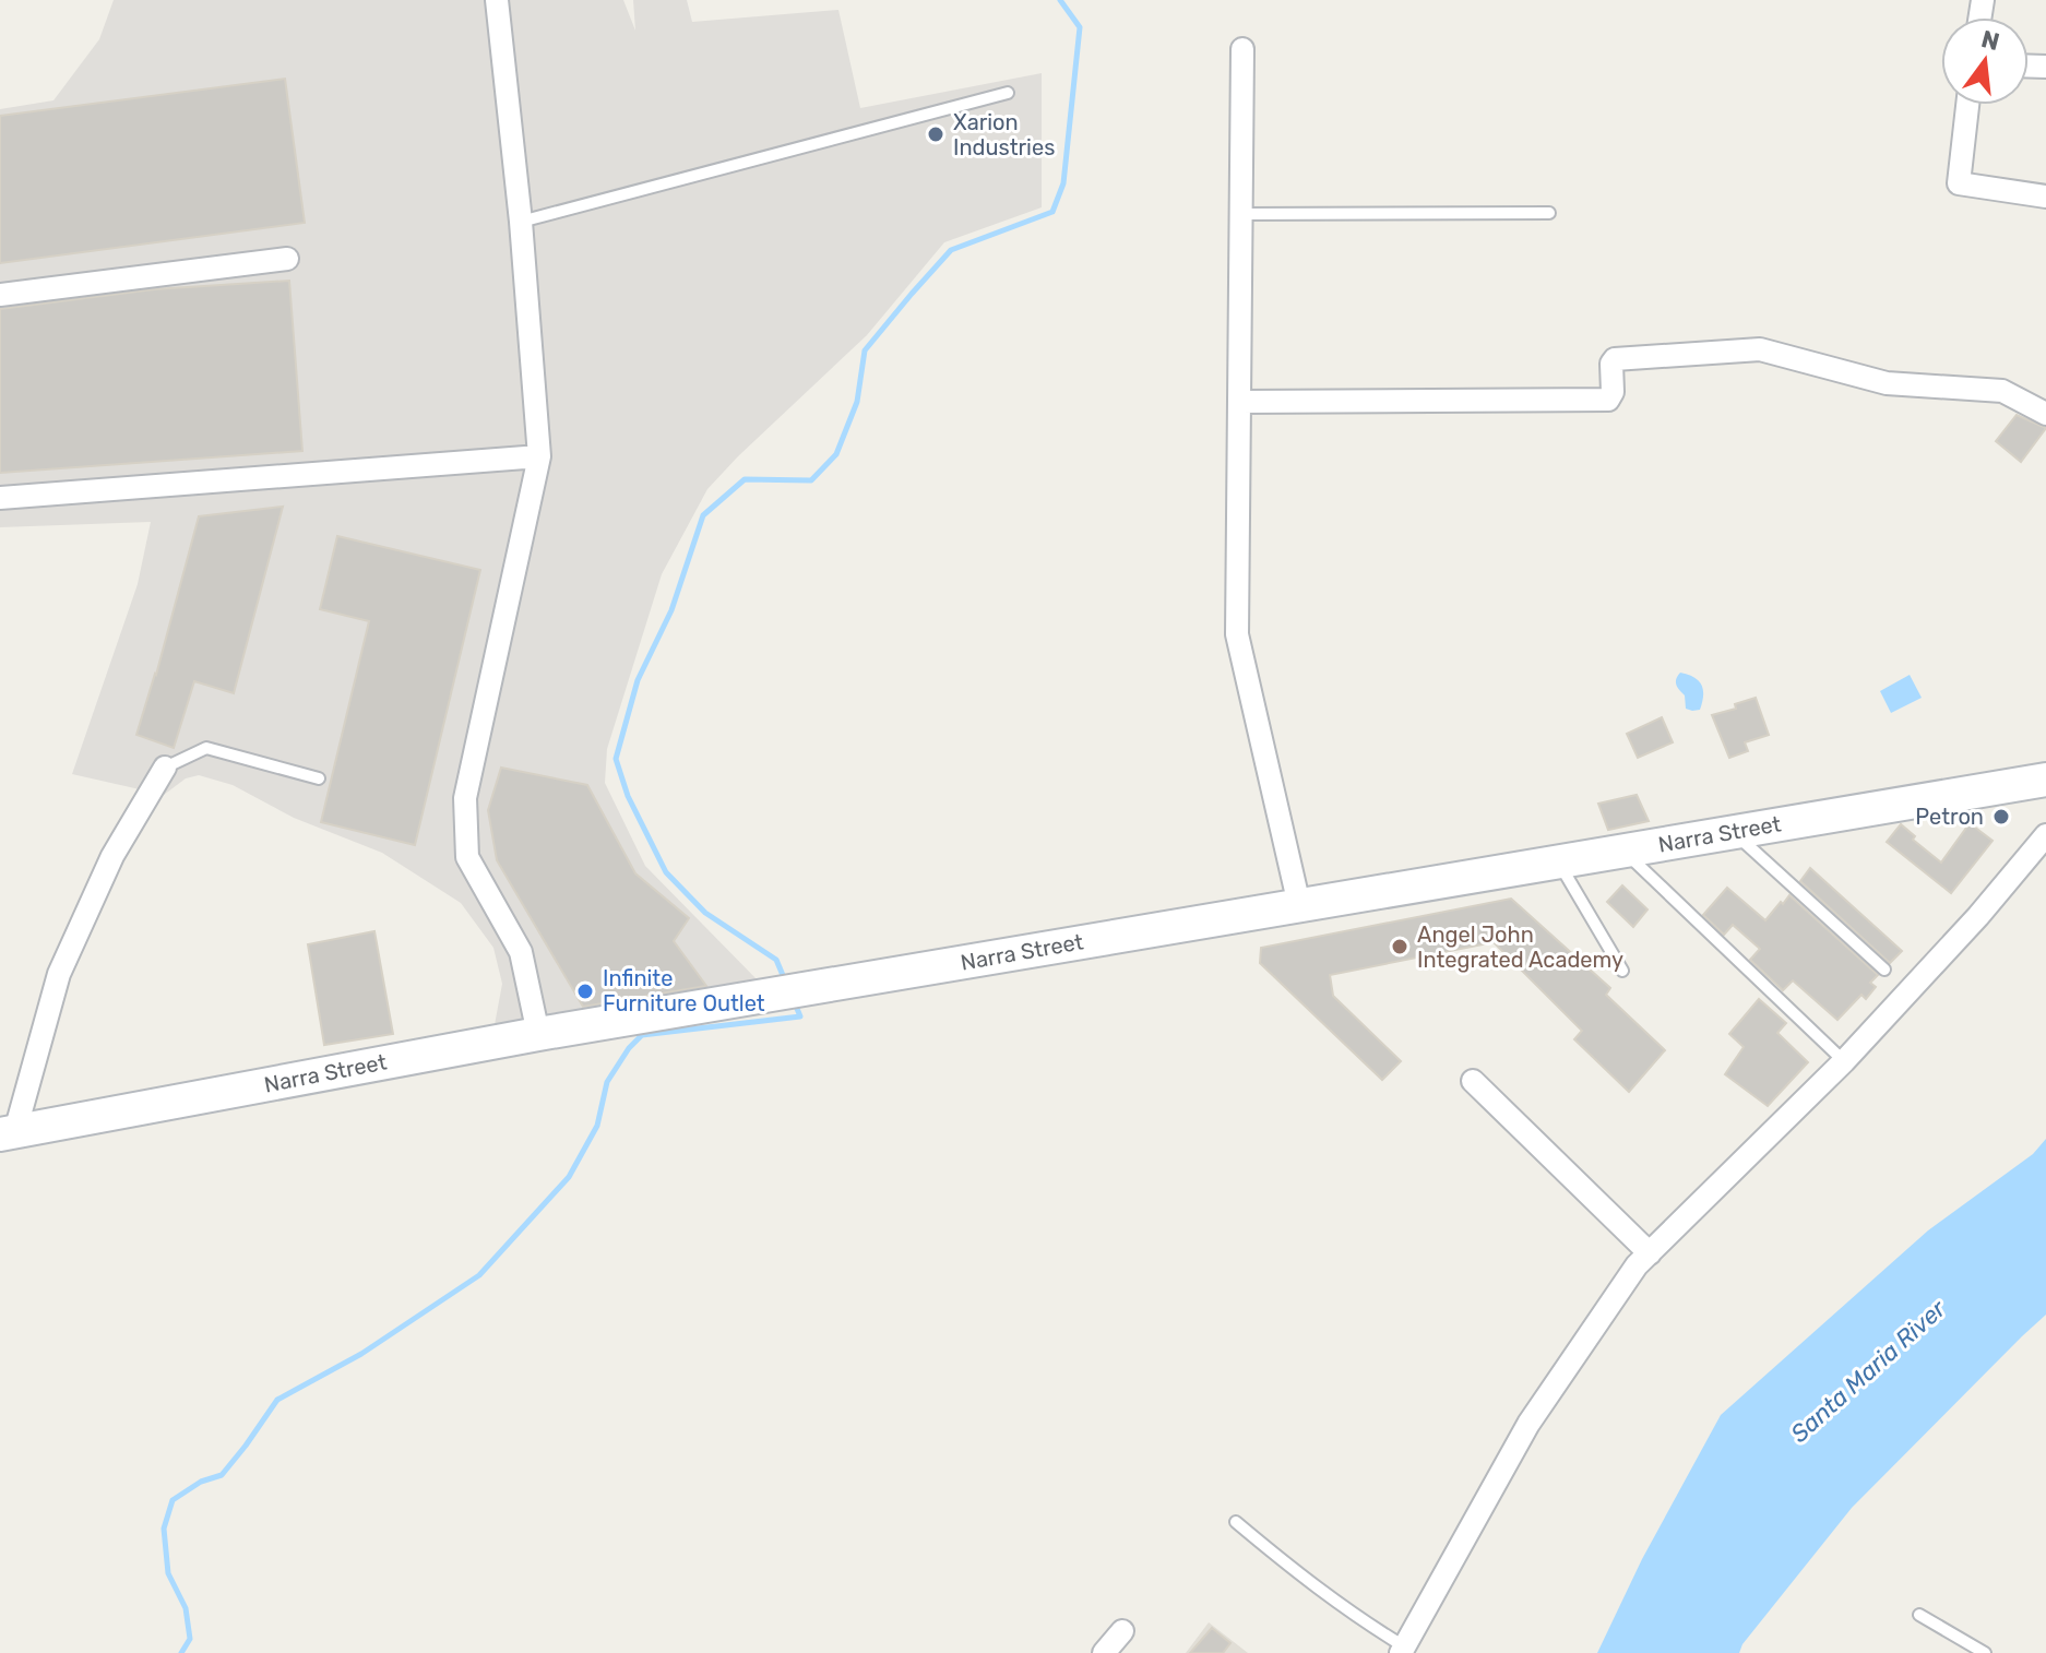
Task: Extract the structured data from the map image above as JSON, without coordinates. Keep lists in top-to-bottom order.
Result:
{
  "streets": {
    "main road": ["Narra Street"]
  },
  "water": ["Santa Maria River"],
  "places": [
    "Xarion Industries",
    "Petron",
    "Angel John Integrated Academy",
    "Infinite Furniture Outlet"
  ],
  "north": "top"
}
